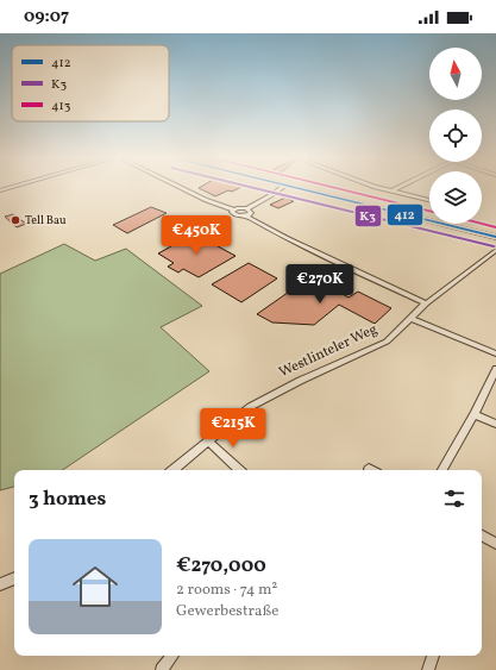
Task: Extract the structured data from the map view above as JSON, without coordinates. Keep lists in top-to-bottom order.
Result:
{
  "streets": {
    "street": ["Westlinteler Weg"]
  },
  "places": ["Tell Bau"],
  "lines": ["transit line 412", "transit line K3", "transit line 413"],
  "legend": ["412", "K3", "413"],
  "north": "top",
  "page": {
    "status": "09:07",
    "price": ["€450K", "€270K", "€215K"],
    "heading": "3 homes",
    "list": [
      {
        "name": "€270,000",
        "note": "2 rooms · 74 m² · Gewerbestraße"
      }
    ]
  }
}
